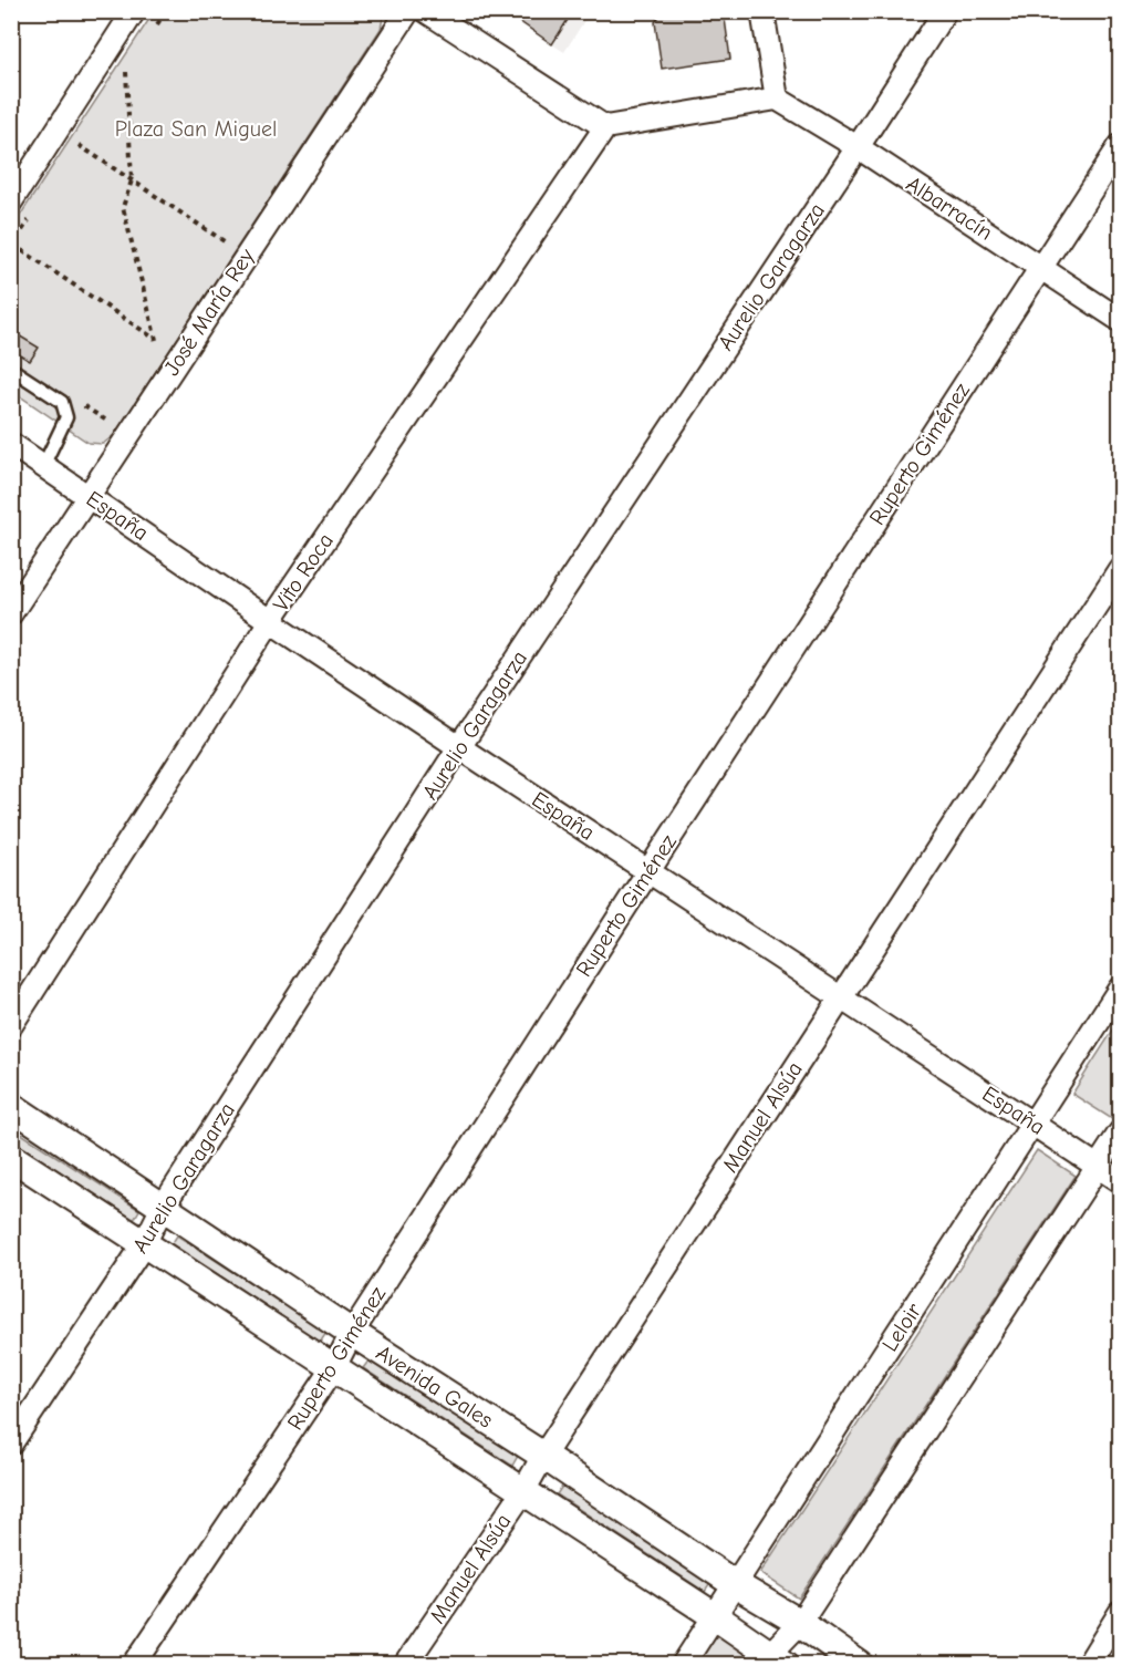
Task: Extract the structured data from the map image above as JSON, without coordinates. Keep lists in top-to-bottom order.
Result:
{
  "streets": {
    "street": [
      "Albarracín",
      "Aurelio Garagarza",
      "José María Rey",
      "Ruperto Giménez",
      "España",
      "Vito Roca",
      "Manuel Alsúa",
      "Leloir",
      "Avenida Gales"
    ]
  },
  "crossings": [
    ["Albarracín", "Aurelio Garagarza"],
    ["Albarracín", "Ruperto Giménez"],
    ["Aurelio Garagarza", "España"],
    ["Aurelio Garagarza", "Avenida Gales"],
    ["José María Rey", "España"],
    ["Ruperto Giménez", "España"],
    ["Ruperto Giménez", "Avenida Gales"],
    ["España", "Vito Roca"],
    ["España", "Manuel Alsúa"],
    ["España", "Leloir"],
    ["Manuel Alsúa", "Avenida Gales"],
    ["Leloir", "Avenida Gales"]
  ],
  "parks": ["Plaza San Miguel"]
}
